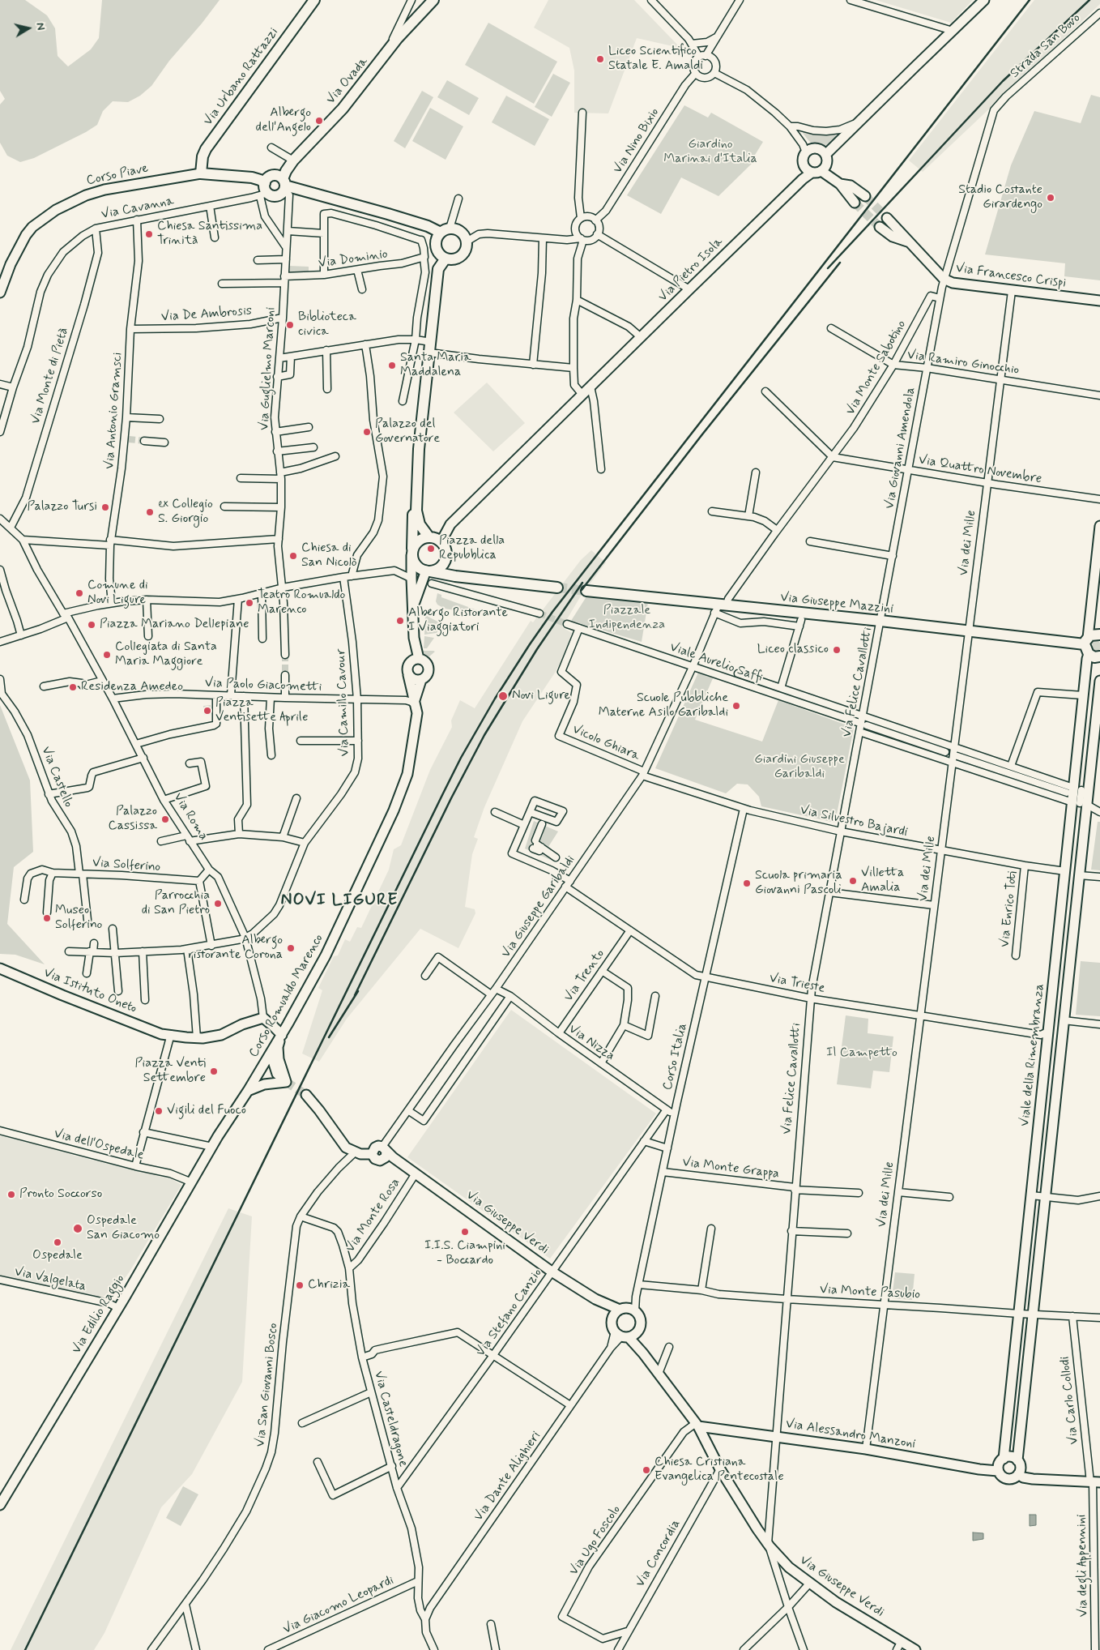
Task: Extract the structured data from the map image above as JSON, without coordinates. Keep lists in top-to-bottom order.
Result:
{
  "streets": {
    "main road": [
      "Via Urbano Rattazzi",
      "Via Ovada",
      "Corso Piave",
      "Via Giuseppe Mazzini"
    ],
    "street": [
      "Strada San Bovo",
      "Via Nino Bixio",
      "Via Cavanna",
      "Via Dominio",
      "Via Pietro Isola",
      "Via Francesco Crispi",
      "Via De Ambrosis",
      "Via Ramiro Ginocchio",
      "Via Monte Sabotino",
      "Via Guglielmo Marconi",
      "Via Monte di Pietà",
      "Via Antonio Gramsci",
      "Via Giovanni Amendola",
      "Via Quattro Novembre",
      "Via dei Mille",
      "Viale Aurelio Saffi",
      "Via Felice Cavallotti",
      "Via Paolo Giacometti",
      "Via Camillo Cavour",
      "Vicolo Ghiara",
      "Via Castello",
      "Via Roma",
      "Via Silvestro Bajardi",
      "Via Solferino",
      "Via Giuseppe Garibaldi",
      "Via Enrico Toti",
      "Via Trento",
      "Via Trieste",
      "Via Istituto Oneto",
      "Corso Romualdo Marenco",
      "Via Nizza",
      "Viale della Rimembranza",
      "Corso Italia",
      "Via dell'Ospedale",
      "Via Monte Grappa",
      "Via Monte Rosa",
      "Via Giuseppe Verdi",
      "Via Valgelata",
      "Via Monte Pasubio",
      "Via Stefano Canzio",
      "Via Edilio Raggio",
      "Via San Giovanni Bosco",
      "Via Carlo Collodi",
      "Via Casteldragone",
      "Via Alessandro Manzoni",
      "Via Dante Alighieri",
      "Via Ugo Foscolo",
      "Via Concordia",
      "Via degli Appennini",
      "Via Giacomo Leopardi"
    ]
  },
  "crossings": [
    ["Strada San Bovo", "Via Francesco Crispi"],
    ["Strada San Bovo", "Via Giovanni Amendola"],
    ["Via Urbano Rattazzi", "Corso Piave"],
    ["Via Ovada", "Via Guglielmo Marconi"],
    ["Via Cavanna", "Via Monte di Pietà"],
    ["Via Cavanna", "Via Antonio Gramsci"],
    ["Via Dominio", "Via Guglielmo Marconi"],
    ["Via Francesco Crispi", "Via Giovanni Amendola"],
    ["Via Francesco Crispi", "Via dei Mille"],
    ["Via De Ambrosis", "Via Guglielmo Marconi"],
    ["Via De Ambrosis", "Via Antonio Gramsci"],
    ["Via Ramiro Ginocchio", "Via Monte Sabotino"],
    ["Via Ramiro Ginocchio", "Via Giovanni Amendola"],
    ["Via Ramiro Ginocchio", "Via dei Mille"],
    ["Via Monte Sabotino", "Via Giovanni Amendola"],
    ["Via Monte Sabotino", "Via Quattro Novembre"],
    ["Via Monte Sabotino", "Via Giuseppe Mazzini"],
    ["Via Monte Sabotino", "Viale Aurelio Saffi"],
    ["Via Monte Sabotino", "Via Giuseppe Garibaldi"],
    ["Via Monte di Pietà", "Via Roma"],
    ["Via Giovanni Amendola", "Via Quattro Novembre"],
    ["Via Giovanni Amendola", "Via Giuseppe Mazzini"],
    ["Via Giovanni Amendola", "Via Felice Cavallotti"],
    ["Via Quattro Novembre", "Via dei Mille"],
    ["Via dei Mille", "Via Giuseppe Mazzini"],
    ["Via dei Mille", "Via Silvestro Bajardi"],
    ["Via dei Mille", "Via Trieste"],
    ["Via dei Mille", "Via Monte Pasubio"],
    ["Via dei Mille", "Via Alessandro Manzoni"],
    ["Via Giuseppe Mazzini", "Via Felice Cavallotti"],
    ["Via Giuseppe Mazzini", "Viale della Rimembranza"],
    ["Viale Aurelio Saffi", "Vicolo Ghiara"],
    ["Viale Aurelio Saffi", "Via Giuseppe Garibaldi"],
    ["Via Felice Cavallotti", "Via Silvestro Bajardi"],
    ["Via Felice Cavallotti", "Via Trieste"],
    ["Via Felice Cavallotti", "Via Monte Grappa"],
    ["Via Felice Cavallotti", "Via Giuseppe Verdi"],
    ["Via Felice Cavallotti", "Via Monte Pasubio"],
    ["Via Felice Cavallotti", "Via Alessandro Manzoni"],
    ["Via Paolo Giacometti", "Via Camillo Cavour"],
    ["Via Paolo Giacometti", "Via Roma"],
    ["Via Paolo Giacometti", "Corso Romualdo Marenco"],
    ["Via Camillo Cavour", "Via Roma"],
    ["Vicolo Ghiara", "Via Silvestro Bajardi"],
    ["Vicolo Ghiara", "Via Giuseppe Garibaldi"],
    ["Via Castello", "Via Solferino"],
    ["Via Silvestro Bajardi", "Via Giuseppe Garibaldi"],
    ["Via Silvestro Bajardi", "Via Enrico Toti"],
    ["Via Silvestro Bajardi", "Viale della Rimembranza"],
    ["Via Silvestro Bajardi", "Corso Italia"],
    ["Via Giuseppe Garibaldi", "Via Trieste"],
    ["Via Giuseppe Garibaldi", "Via Nizza"],
    ["Via Giuseppe Garibaldi", "Via Giuseppe Verdi"],
    ["Via Trento", "Via Trieste"],
    ["Via Trento", "Via Nizza"],
    ["Via Trieste", "Viale della Rimembranza"],
    ["Via Trieste", "Corso Italia"],
    ["Corso Romualdo Marenco", "Via Edilio Raggio"],
    ["Via Nizza", "Corso Italia"],
    ["Via Nizza", "Via Stefano Canzio"],
    ["Viale della Rimembranza", "Via Monte Pasubio"],
    ["Viale della Rimembranza", "Via Alessandro Manzoni"],
    ["Corso Italia", "Via Monte Grappa"],
    ["Corso Italia", "Via Giuseppe Verdi"],
    ["Corso Italia", "Via Monte Pasubio"],
    ["Corso Italia", "Via Dante Alighieri"],
    ["Via dell'Ospedale", "Via Edilio Raggio"],
    ["Via Monte Rosa", "Via Giuseppe Verdi"],
    ["Via Monte Rosa", "Via Casteldragone"],
    ["Via Giuseppe Verdi", "Via Stefano Canzio"],
    ["Via Giuseppe Verdi", "Via San Giovanni Bosco"],
    ["Via Giuseppe Verdi", "Via Alessandro Manzoni"],
    ["Via Giuseppe Verdi", "Via Dante Alighieri"],
    ["Via Giuseppe Verdi", "Via Ugo Foscolo"],
    ["Via Giuseppe Verdi", "Via Concordia"],
    ["Via Valgelata", "Via Edilio Raggio"],
    ["Via Monte Pasubio", "Via Carlo Collodi"],
    ["Via Stefano Canzio", "Via Casteldragone"],
    ["Via San Giovanni Bosco", "Via Casteldragone"],
    ["Via Carlo Collodi", "Via degli Appennini"],
    ["Via Casteldragone", "Via Dante Alighieri"],
    ["Via Casteldragone", "Via Giacomo Leopardi"],
    ["Via Alessandro Manzoni", "Via Ugo Foscolo"],
    ["Via Ugo Foscolo", "Via Concordia"]
  ],
  "districts": ["NOVI LIGURE"],
  "parks": [
    "Giardino Marinai d'Italia",
    "Piazzale Indipendenza",
    "Giardini Giuseppe Garibaldi",
    "Il Campetto"
  ],
  "places": [
    "Liceo Scientifico Statale E. Amaldi",
    "Albergo dell'Angelo",
    "Stadio Costante Girardengo",
    "Chiesa Santissima Trinità",
    "Biblioteca civica",
    "Santa Maria Maddalena",
    "Palazzo del Governatore",
    "Palazzo Tursi",
    "ex Collegio S. Giorgio",
    "Piazza della Repubblica",
    "Chiesa di San Nicolò",
    "Comune di Novi Ligure",
    "Teatro Romualdo Marenco",
    "Albergo Ristorante I Viaggiatori",
    "Piazza Mariano Dellepiane",
    "Liceo classico",
    "Collegiata di Santa Maria Maggiore",
    "Residenza Amedeo",
    "Novi Ligure",
    "Scuole Pubbliche Materne Asilo Garibaldi",
    "Piazza Ventisette Aprile",
    "Palazzo Cassissa",
    "Villetta Amalia",
    "Scuola primaria Giovanni Pascoli",
    "Parrocchia di San Pietro",
    "Museo Solferino",
    "Albergo ristorante Corona",
    "Piazza Venti Settembre",
    "Vigili del Fuoco",
    "Pronto Soccorso",
    "Ospedale San Giacomo",
    "I.I.S. Ciampini - Boccardo",
    "Ospedale",
    "Chrizia",
    "Chiesa Cristiana Evangelica Pentecostale"
  ],
  "north": "right"
}
